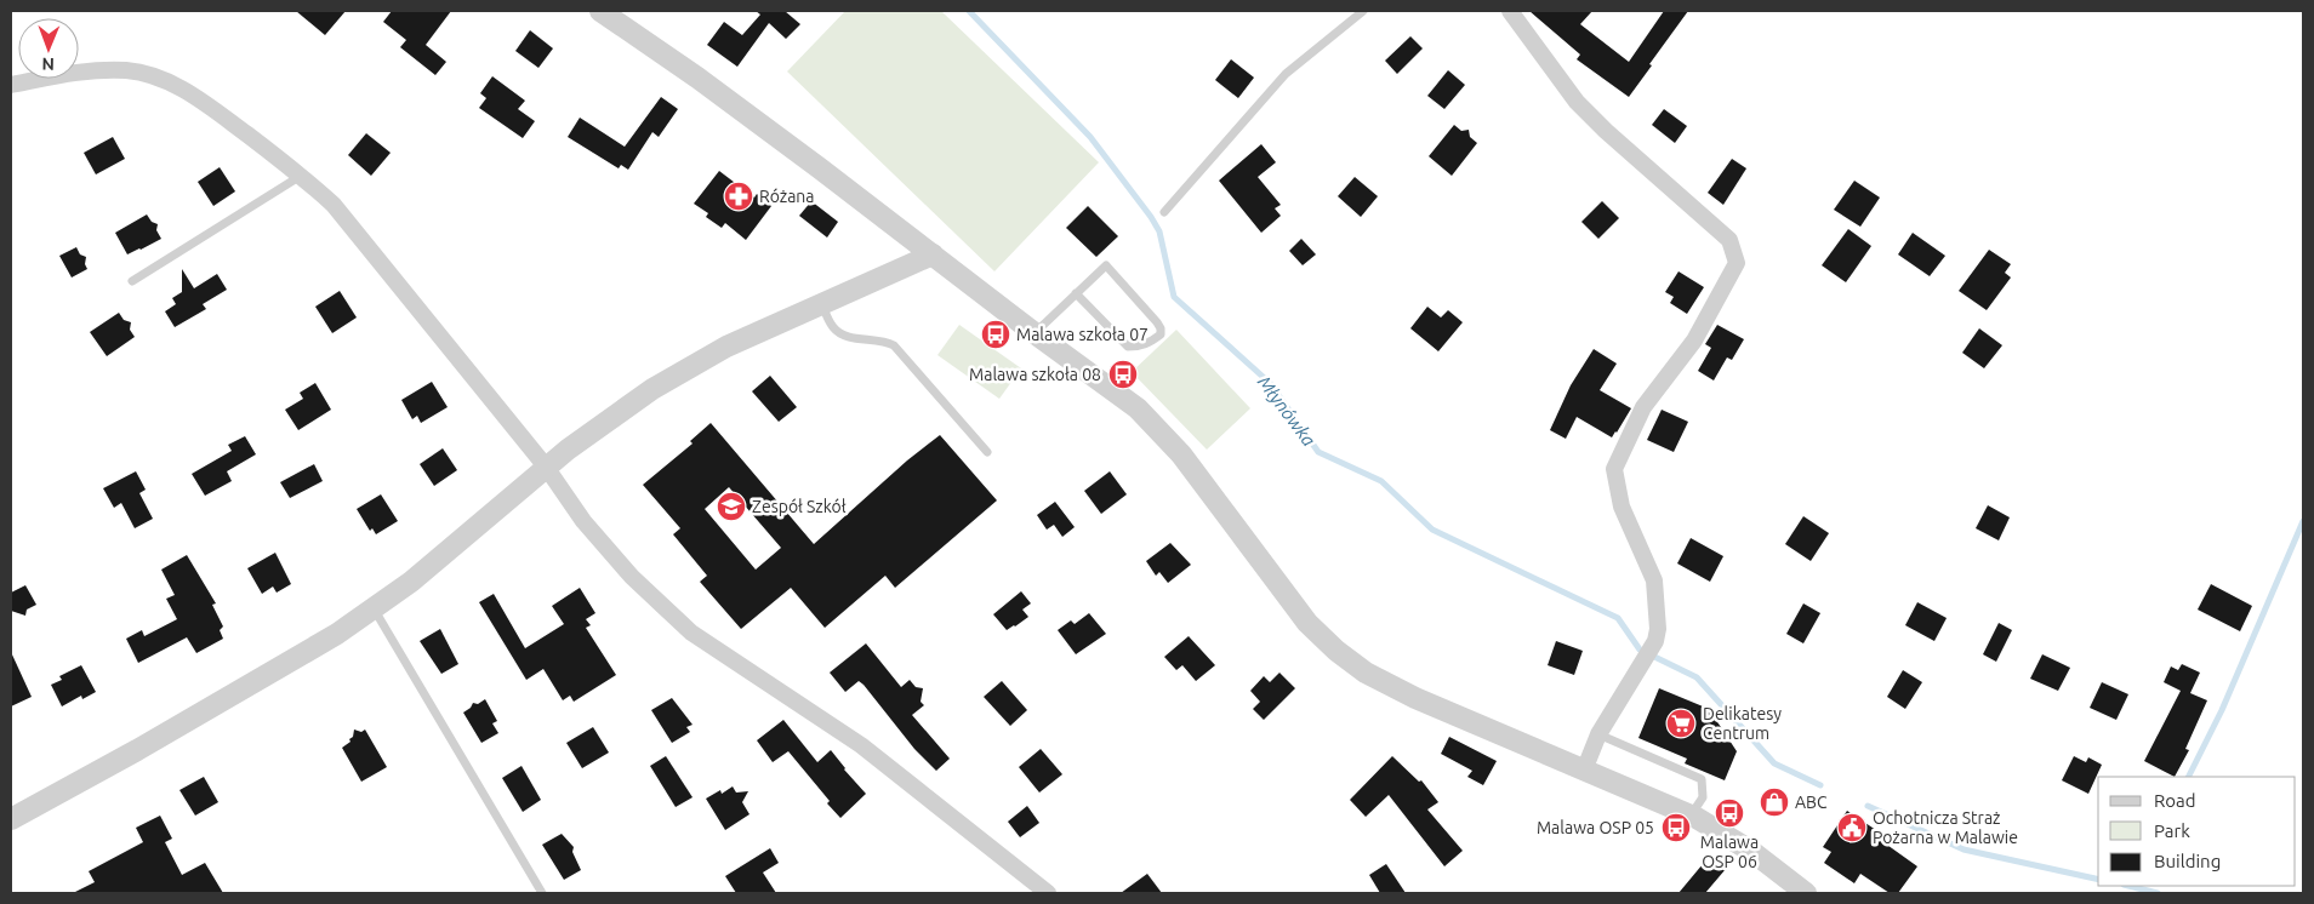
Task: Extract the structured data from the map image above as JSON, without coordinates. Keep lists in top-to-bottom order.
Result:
{
  "water": ["Młynówka"],
  "places": {
    "pharmacy": ["Różana"],
    "bus stop": [
      "Malawa szkoła 07",
      "Malawa szkoła 08",
      "Malawa OSP 06",
      "Malawa OSP 05"
    ],
    "school or university": ["Zespół Szkół"],
    "supermarket": ["Delikatesy Centrum"],
    "shop": ["ABC"],
    "public building": ["Ochotnicza Straż Pożarna w Malawie"]
  },
  "legend": ["Road", "Park", "Building"],
  "north": "bottom"
}
